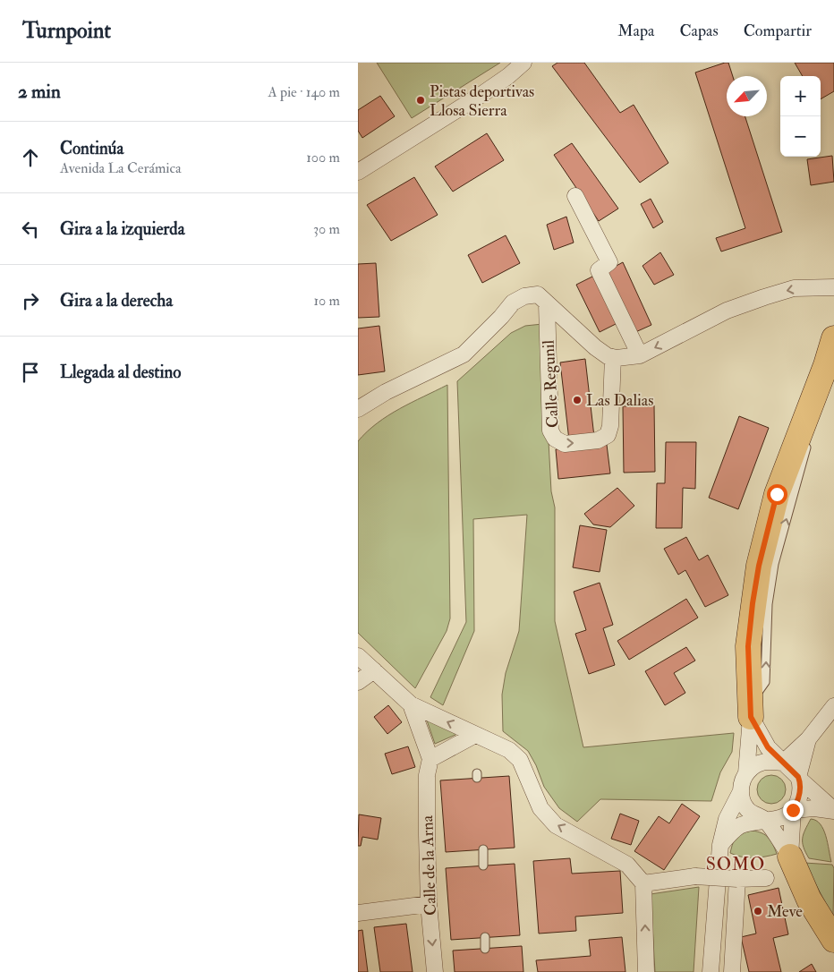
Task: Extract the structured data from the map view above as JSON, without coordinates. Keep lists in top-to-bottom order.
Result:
{
  "streets": {
    "street": ["Calle Regunil", "Calle de la Arna"]
  },
  "districts": ["SOMO"],
  "places": ["Pistas deportivas Llosa Sierra", "Las Dalias", "Meve"],
  "north": "bottom left",
  "page": {
    "header": "Turnpoint",
    "nav": ["Mapa", "Capas", "Compartir"],
    "heading": ["2 min", "A pie · 140 m"],
    "map_buttons": ["+", "−"],
    "list": [
      ["Continúa", "Avenida La Cerámica", "100 m"],
      ["Gira a la izquierda", "30 m"],
      ["Gira a la derecha", "10 m"],
      "Llegada al destino"
    ]
  }
}
